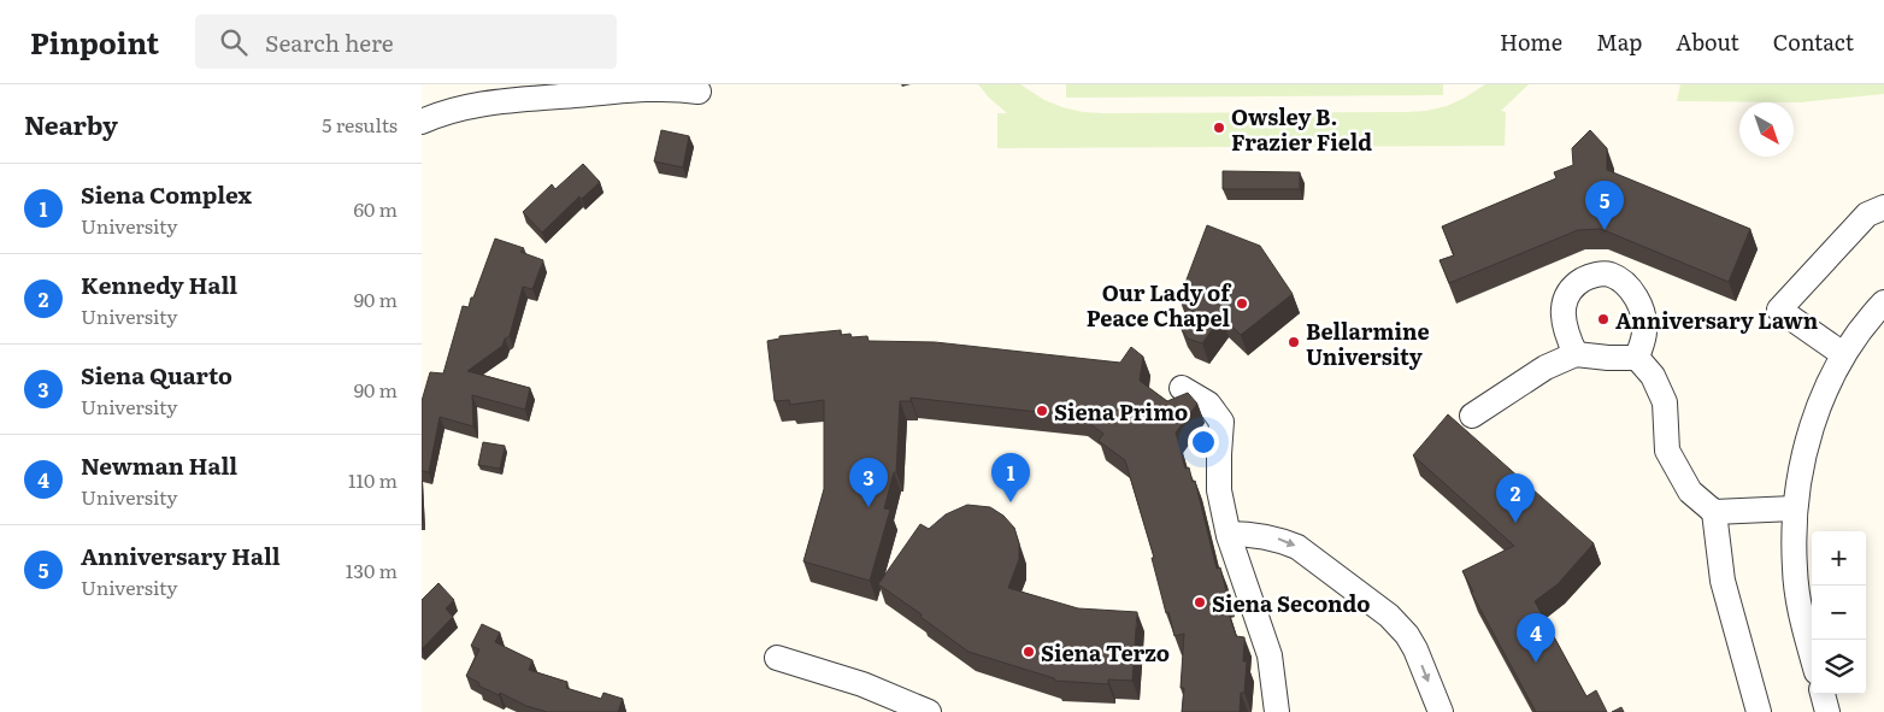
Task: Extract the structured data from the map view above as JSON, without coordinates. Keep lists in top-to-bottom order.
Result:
{
  "places": [
    "Owsley B. Frazier Field",
    "Our Lady of Peace Chapel",
    "Anniversary Lawn",
    "Bellarmine University",
    "Siena Primo",
    "Siena Secondo",
    "Siena Terzo"
  ],
  "north": "bottom right",
  "page": {
    "header": "Pinpoint",
    "search": "Search here",
    "nav": [
      "Home",
      "Map",
      "About",
      "Contact"
    ],
    "heading": ["Nearby", "5 results"],
    "list": [
      {
        "mark": "1",
        "name": "Siena Complex",
        "note": "University",
        "value": "60 m"
      },
      {
        "mark": "2",
        "name": "Kennedy Hall",
        "note": "University",
        "value": "90 m"
      },
      {
        "mark": "3",
        "name": "Siena Quarto",
        "note": "University",
        "value": "90 m"
      },
      {
        "mark": "4",
        "name": "Newman Hall",
        "note": "University",
        "value": "110 m"
      },
      {
        "mark": "5",
        "name": "Anniversary Hall",
        "note": "University",
        "value": "130 m"
      }
    ],
    "pins": [
      "5",
      "1",
      "3",
      "2",
      "4"
    ],
    "map_buttons": ["+", "−"]
  }
}
